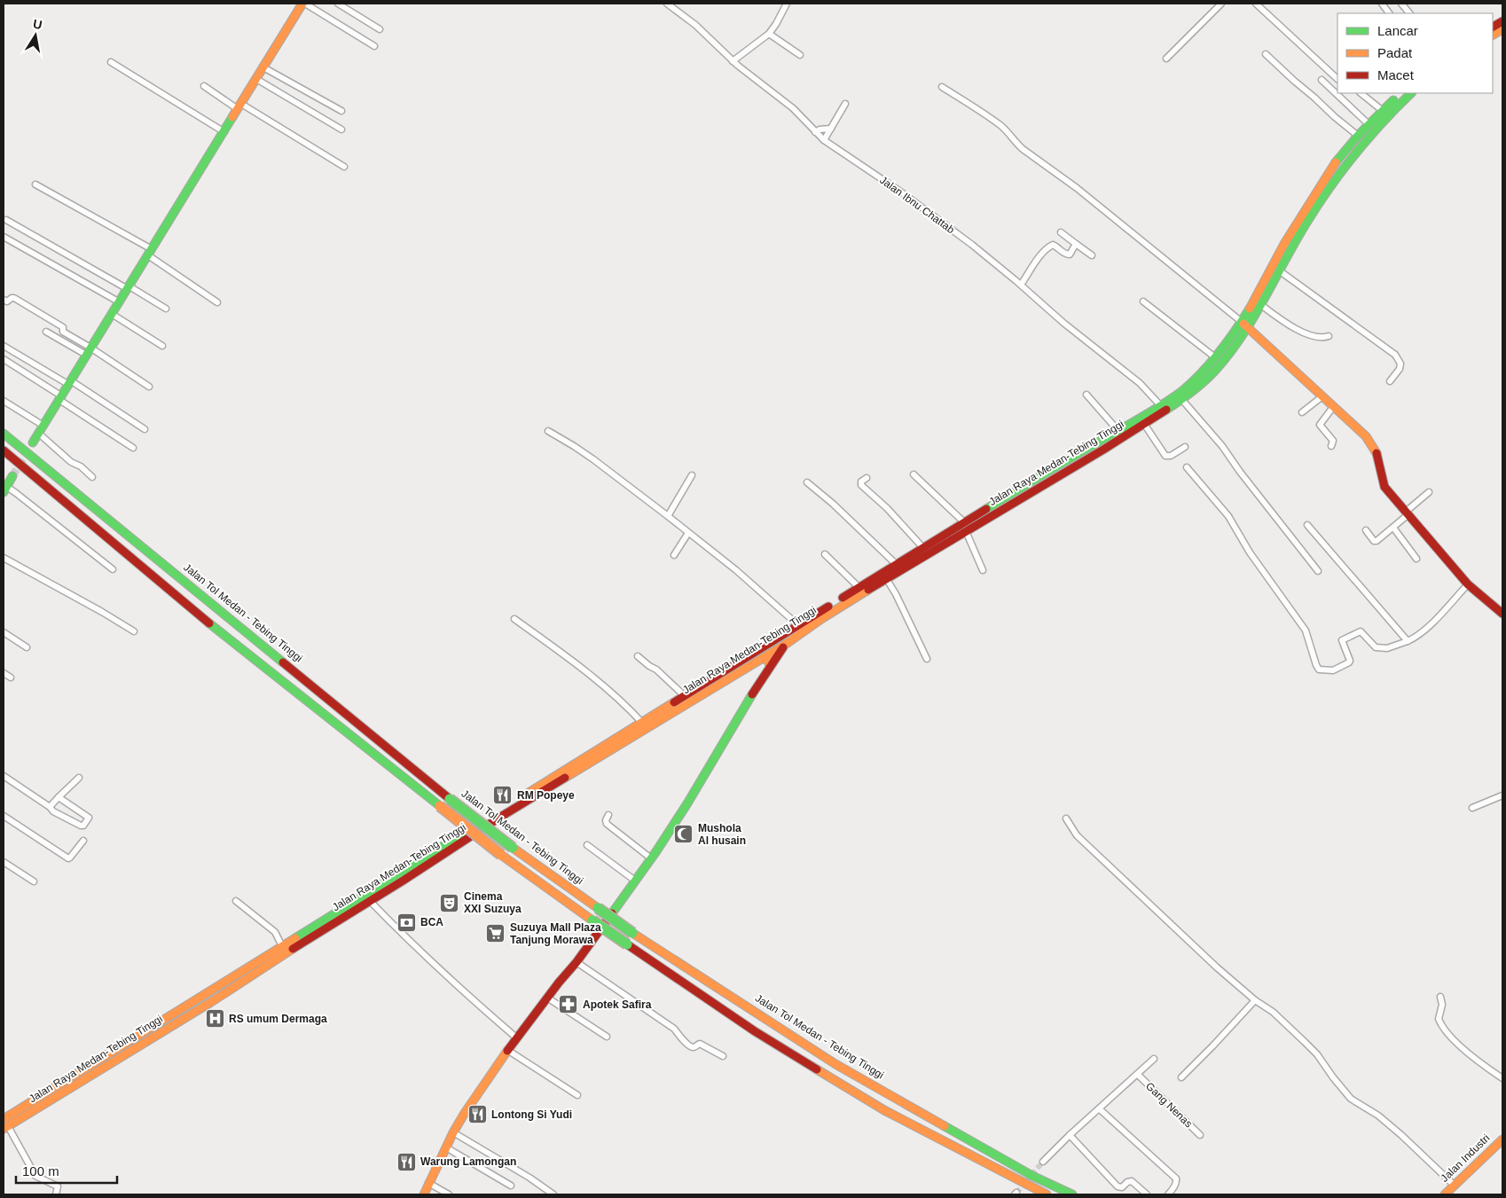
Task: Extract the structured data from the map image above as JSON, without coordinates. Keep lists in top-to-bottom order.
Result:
{
  "streets": {
    "main road": ["Jalan Raya Medan-Tebing Tinggi", "Jalan Tol Medan - Tebing Tinggi", "Jalan Industri"],
    "street": ["Jalan Ibnu Chattab", "Gang Nenas"]
  },
  "crossings": [
    ["Jalan Ibnu Chattab", "Jalan Raya Medan-Tebing Tinggi"]
  ],
  "places": {
    "restaurant": ["RM Popeye", "Lontong Si Yudi", "Warung Lamongan"],
    "mosque": ["Mushola Al husain"],
    "theatre": ["Cinema XXI Suzuya"],
    "bank": ["BCA"],
    "supermarket": ["Suzuya Mall Plaza Tanjung Morawa"],
    "pharmacy": ["Apotek Safira"],
    "hospital": ["RS umum Dermaga"]
  },
  "legend": ["Lancar", "Padat", "Macet"],
  "scale_bar": "100 m",
  "north": "top"
}
